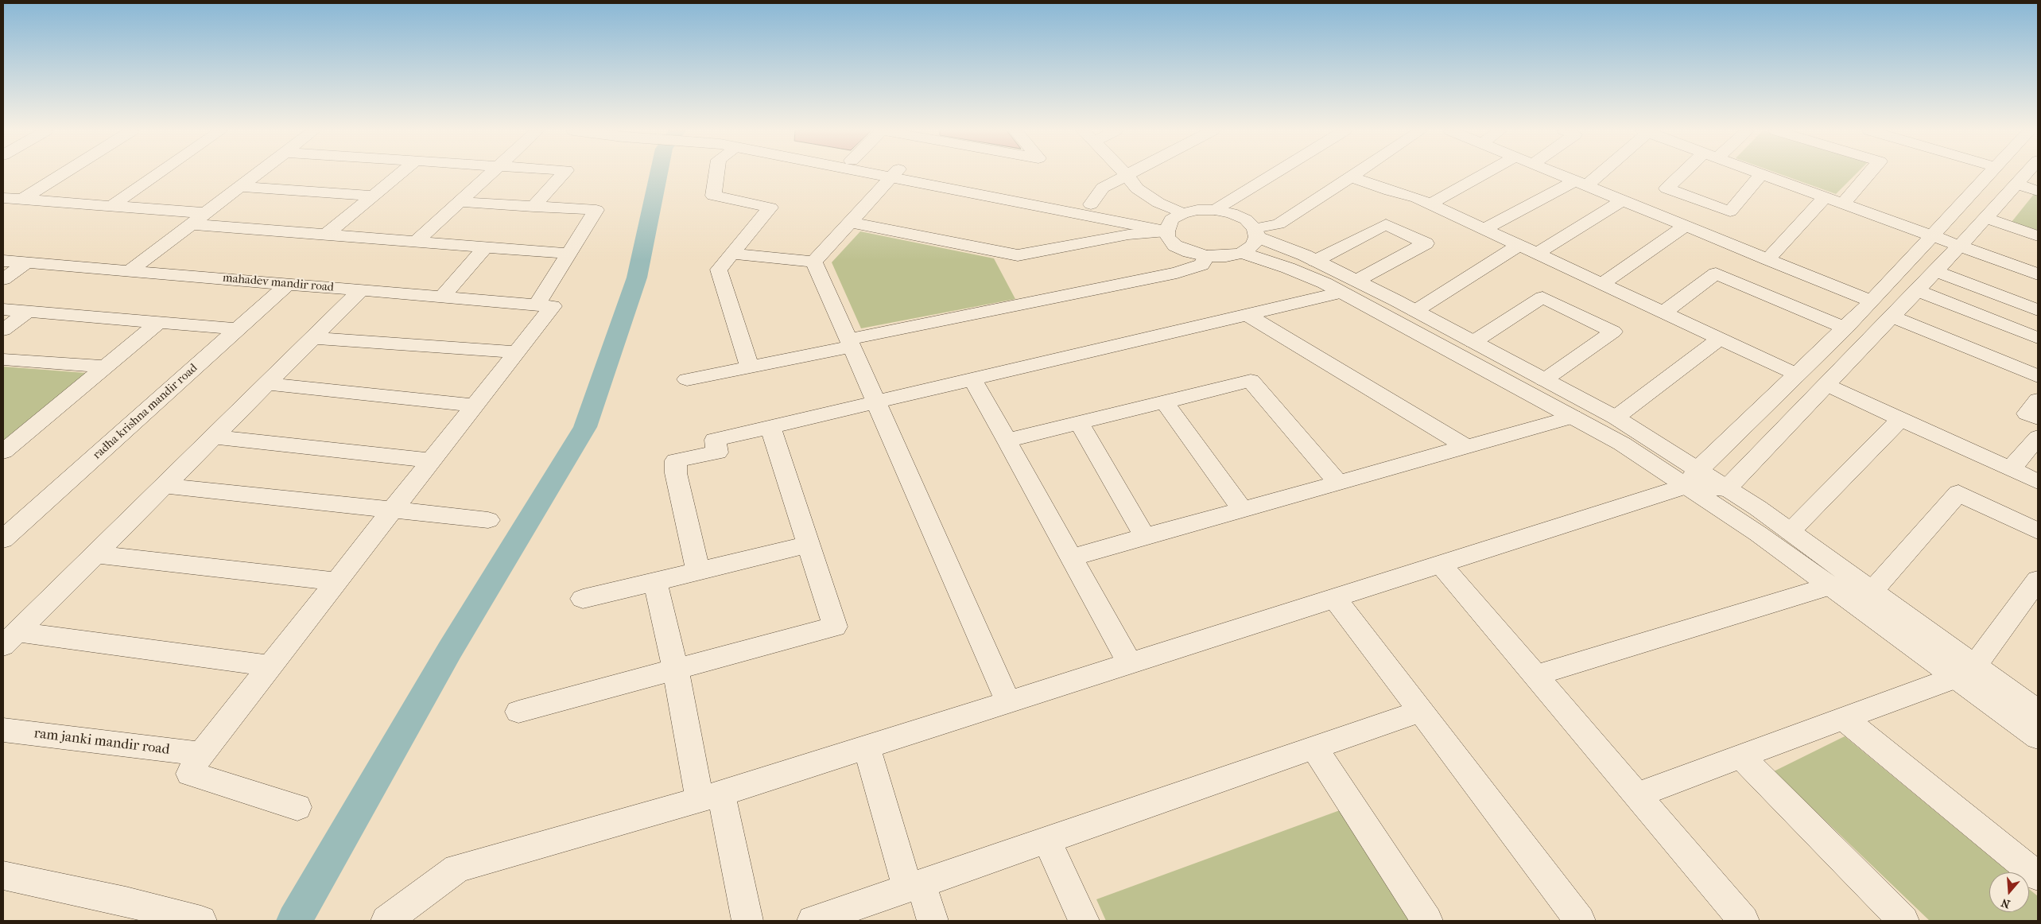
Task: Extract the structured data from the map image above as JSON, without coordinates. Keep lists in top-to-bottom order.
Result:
{
  "streets": {
    "street": ["mahadev mandir road", "radha krishna mandir road", "ram janki mandir road"]
  },
  "crossings": [
    ["mahadev mandir road", "radha krishna mandir road"]
  ],
  "north": "bottom"
}
